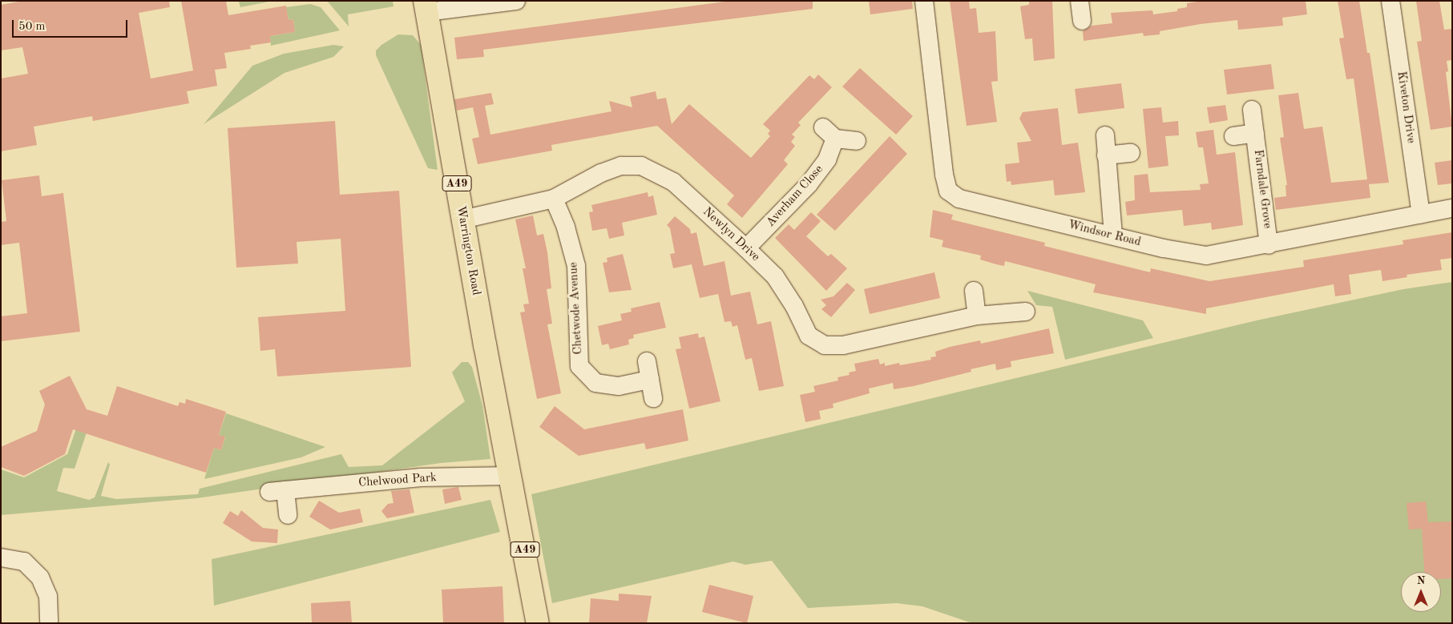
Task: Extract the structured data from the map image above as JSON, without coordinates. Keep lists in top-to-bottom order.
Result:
{
  "streets": {
    "main road": ["A49", "Warrington Road"],
    "street": [
      "Kiveton Drive",
      "Farndale Grove",
      "Averham Close",
      "Windsor Road",
      "Newlyn Drive",
      "Chetwode Avenue",
      "Chelwood Park"
    ]
  },
  "crossings": [
    ["Kiveton Drive", "Windsor Road"],
    ["A49", "Warrington Road"],
    ["A49", "Chelwood Park"],
    ["Farndale Grove", "Windsor Road"],
    ["Averham Close", "Newlyn Drive"],
    ["Newlyn Drive", "Warrington Road"],
    ["Newlyn Drive", "Chetwode Avenue"],
    ["Warrington Road", "Chelwood Park"]
  ],
  "scale_bar": "50 m",
  "north": "top"
}
